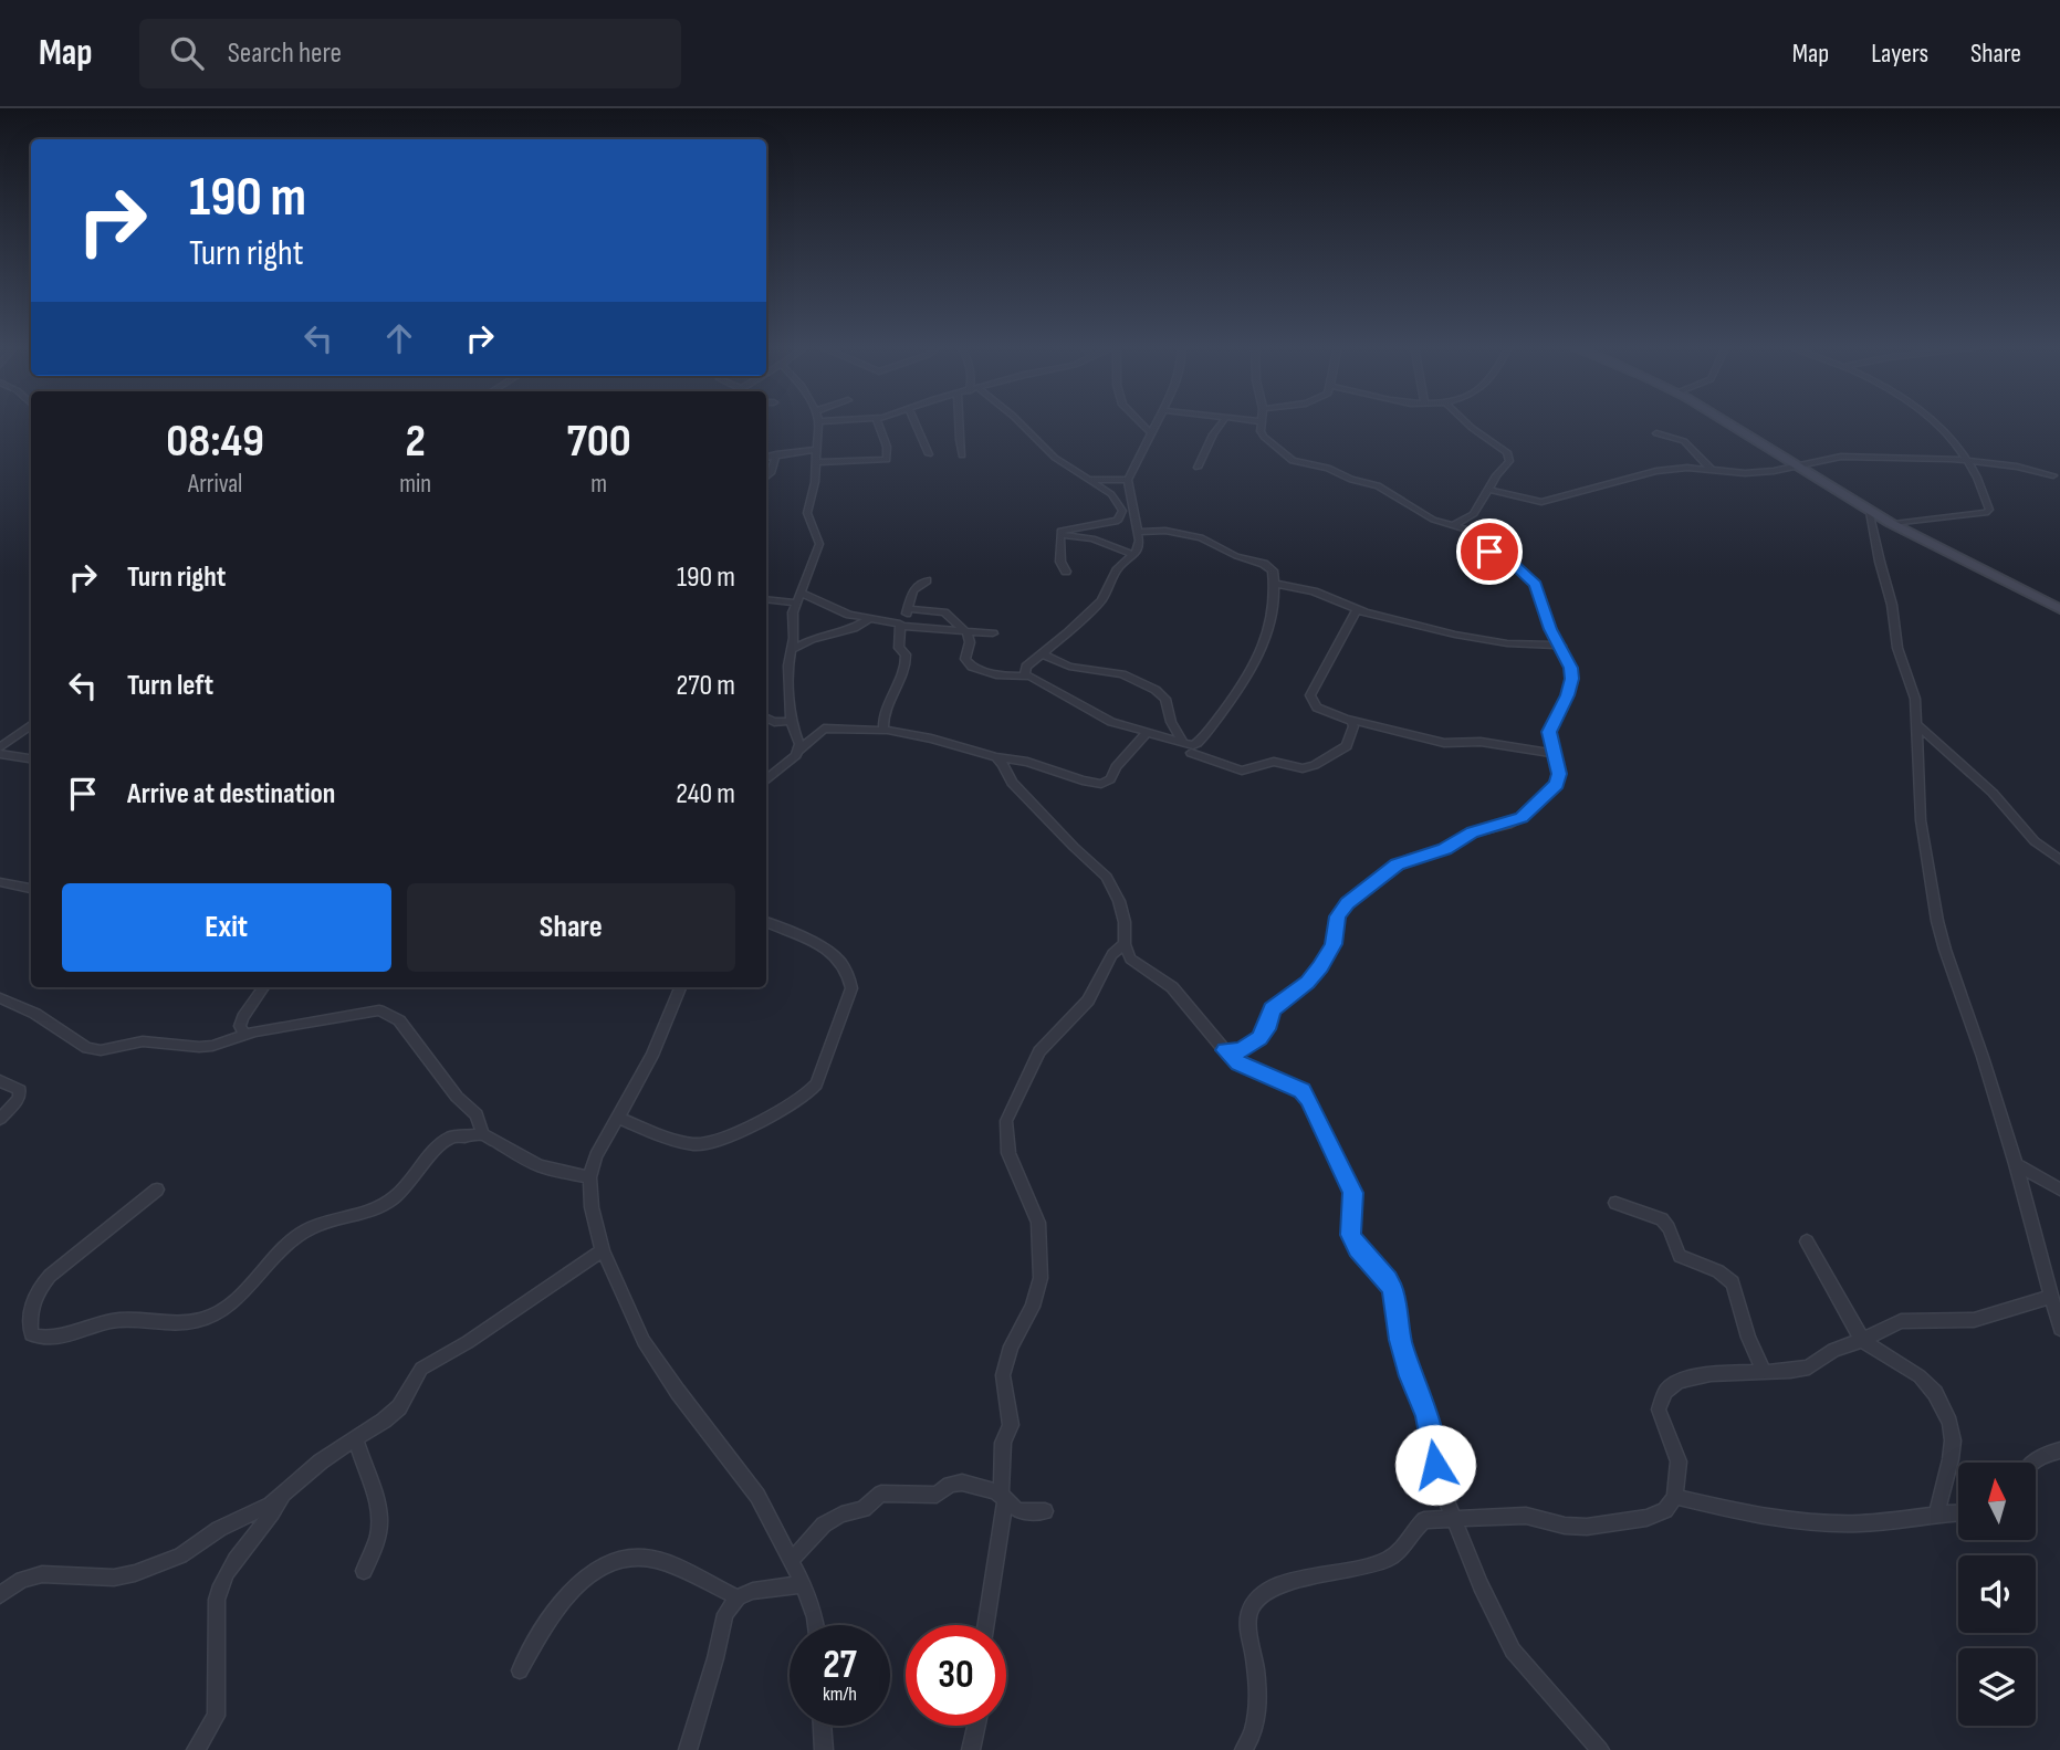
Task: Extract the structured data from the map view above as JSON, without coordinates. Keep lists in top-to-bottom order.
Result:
{
  "north": "top",
  "page": {
    "header": "Map",
    "search": "Search here",
    "nav": ["Map", "Layers", "Share"],
    "turn": ["190 m", "Turn right"],
    "eta": [
      "08:49",
      "Arrival",
      "2",
      "min",
      "700",
      "m"
    ],
    "list": [
      {
        "name": "Turn right",
        "value": "190 m"
      },
      {
        "name": "Turn left",
        "value": "270 m"
      },
      {
        "name": "Arrive at destination",
        "value": "240 m"
      }
    ],
    "buttons": ["Exit", "Share"],
    "speed": "27 km/h",
    "limit": "30"
  }
}
